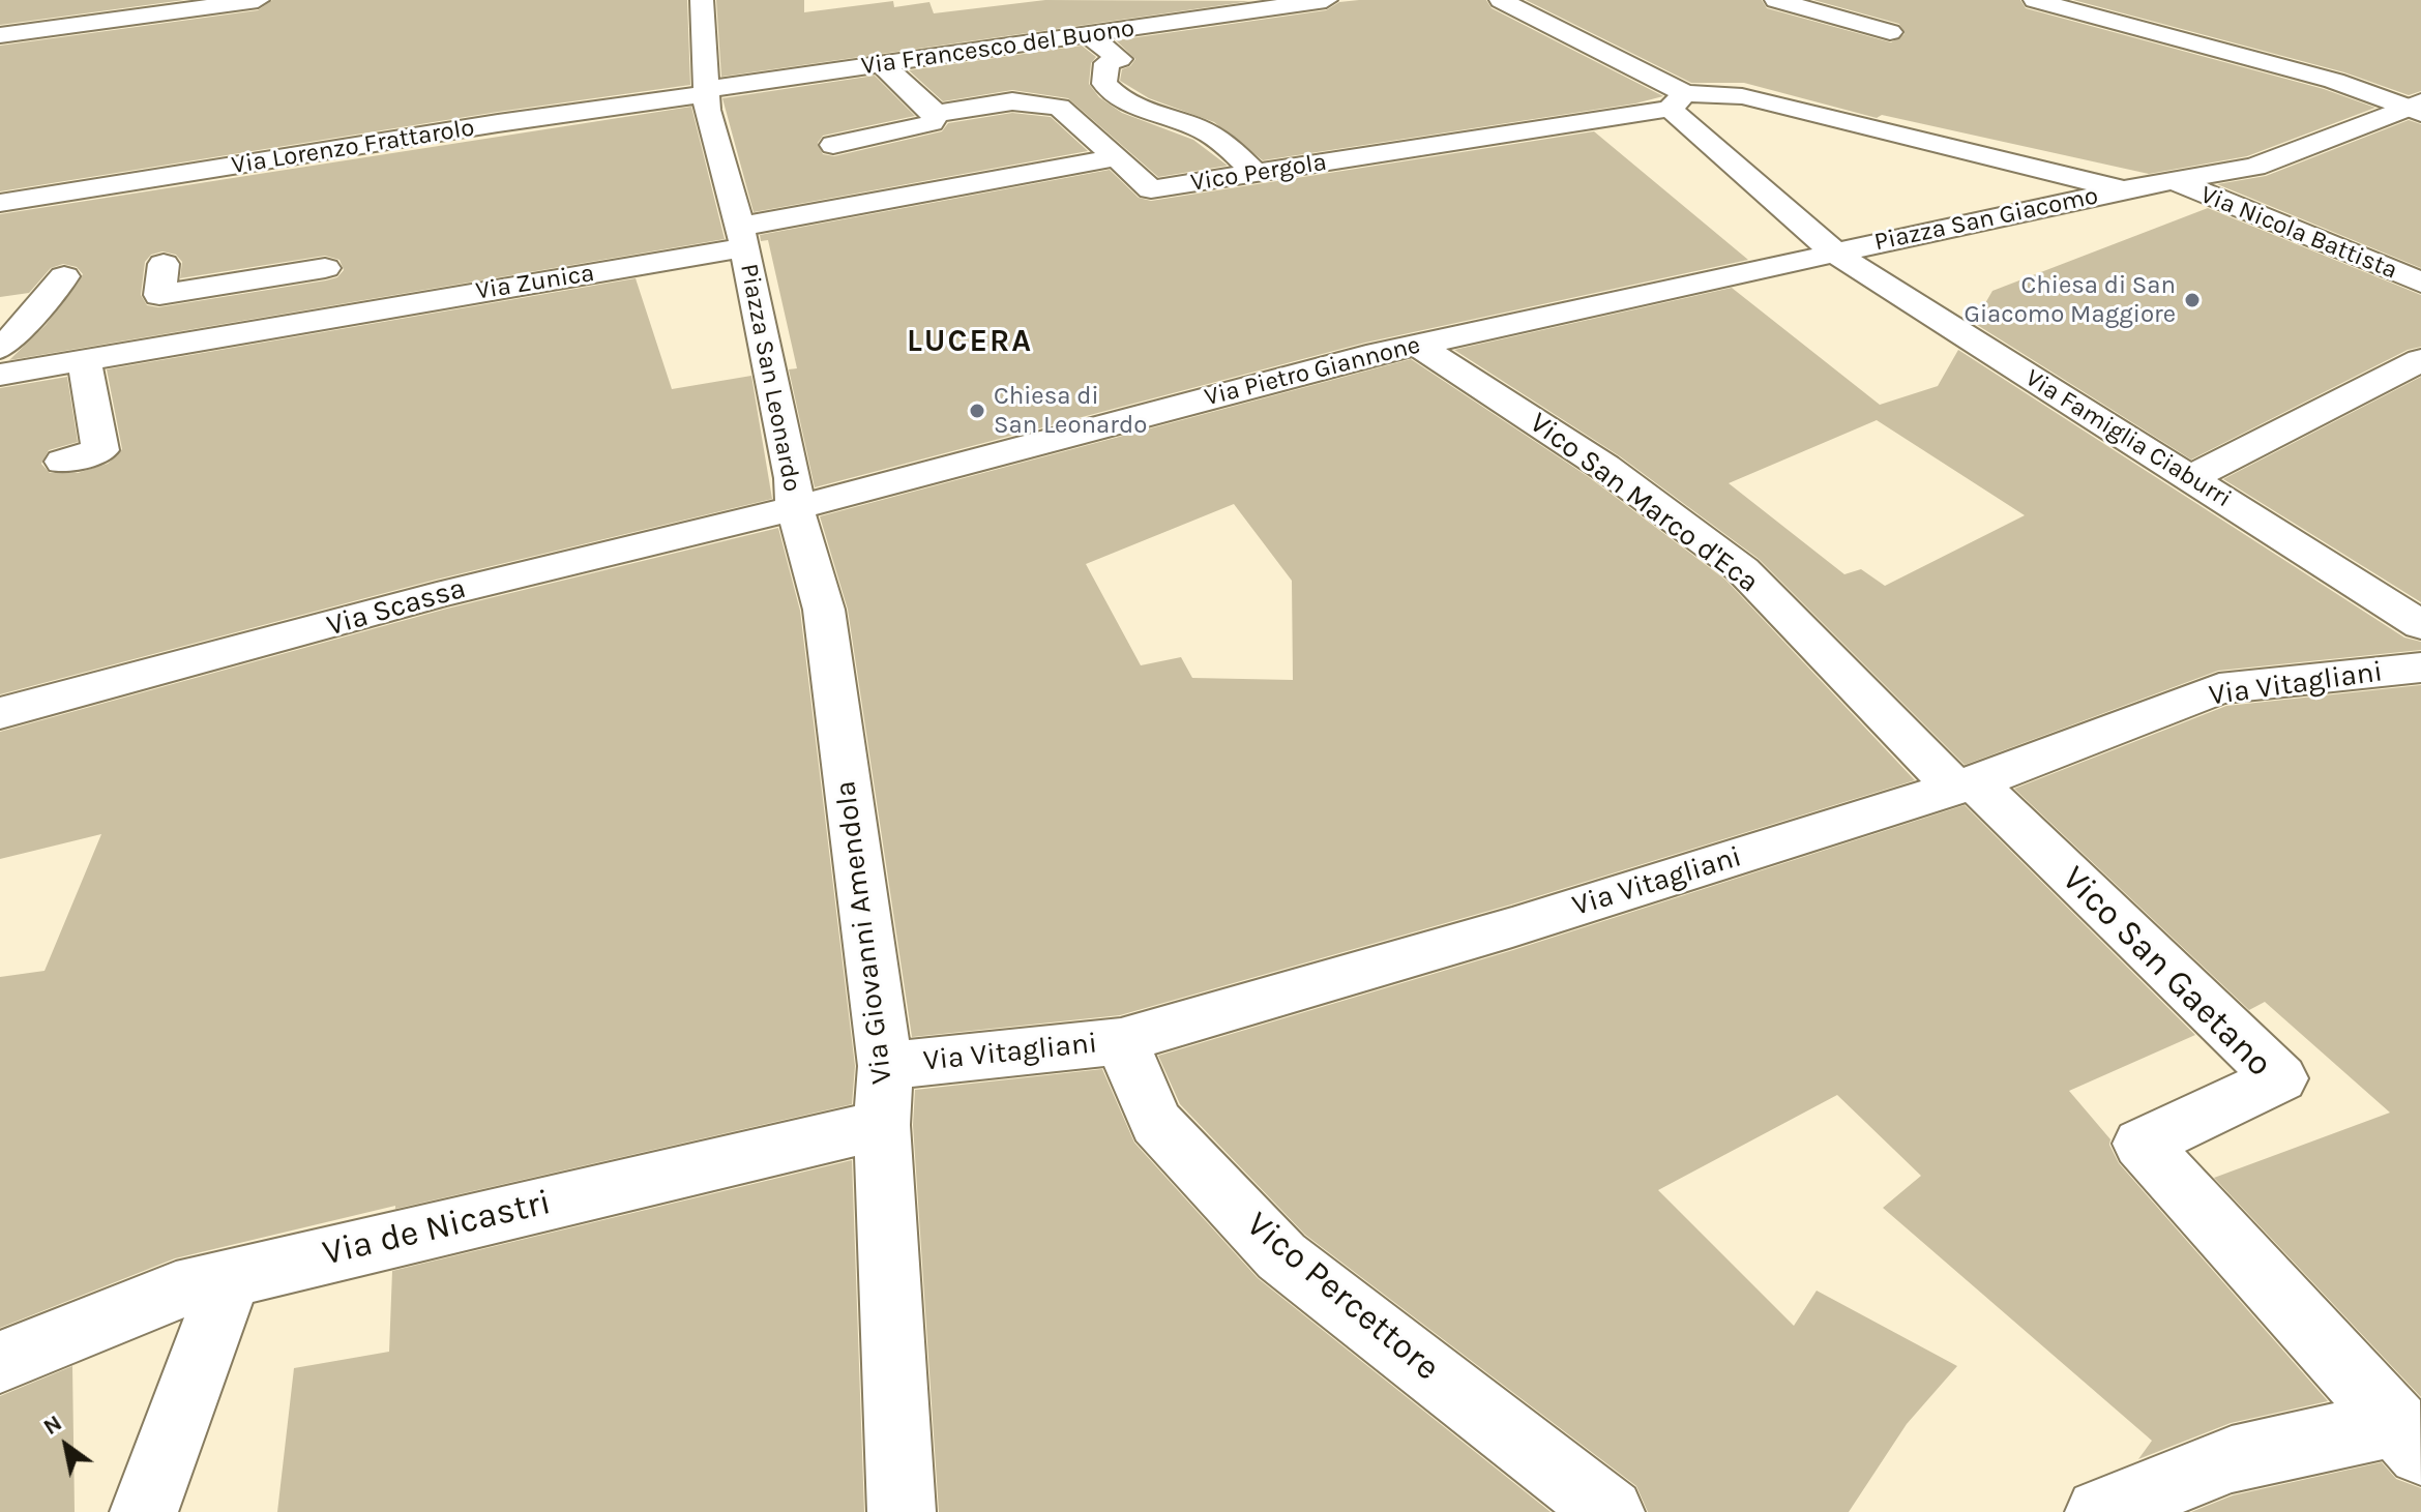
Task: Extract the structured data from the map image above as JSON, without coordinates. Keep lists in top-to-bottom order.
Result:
{
  "streets": {
    "street": [
      "Via Francesco del Buono",
      "Via Lorenzo Frattarolo",
      "Vico Pergola",
      "Piazza San Giacomo",
      "Via Nicola Battista",
      "Via Zunica",
      "Via Pietro Giannone",
      "Piazza San Leonardo",
      "Via Famiglia Ciaburri",
      "Vico San Marco d'Eca",
      "Via Scassa",
      "Via Vitagliani",
      "Via Giovanni Amendola",
      "Vico San Gaetano",
      "Via de Nicastri",
      "Vico Percettore"
    ]
  },
  "crossings": [
    ["Via Francesco del Buono", "Via Lorenzo Frattarolo"],
    ["Via Francesco del Buono", "Piazza San Leonardo"],
    ["Via Lorenzo Frattarolo", "Piazza San Leonardo"],
    ["Vico Pergola", "Piazza San Giacomo"],
    ["Piazza San Giacomo", "Via Pietro Giannone"],
    ["Piazza San Giacomo", "Via Famiglia Ciaburri"],
    ["Via Zunica", "Piazza San Leonardo"],
    ["Via Pietro Giannone", "Piazza San Leonardo"],
    ["Via Pietro Giannone", "Via Famiglia Ciaburri"],
    ["Via Pietro Giannone", "Vico San Marco d'Eca"],
    ["Via Pietro Giannone", "Via Scassa"],
    ["Via Pietro Giannone", "Via Giovanni Amendola"],
    ["Piazza San Leonardo", "Via Scassa"],
    ["Piazza San Leonardo", "Via Giovanni Amendola"],
    ["Vico San Marco d'Eca", "Via Vitagliani"],
    ["Vico San Marco d'Eca", "Vico San Gaetano"],
    ["Via Scassa", "Via Giovanni Amendola"],
    ["Via Vitagliani", "Via Giovanni Amendola"],
    ["Via Vitagliani", "Vico San Gaetano"],
    ["Via Vitagliani", "Vico Percettore"],
    ["Via Giovanni Amendola", "Via de Nicastri"]
  ],
  "districts": ["LUCERA"],
  "places": ["Chiesa di San Giacomo Maggiore", "Chiesa di San Leonardo"],
  "north": "top left"
}
